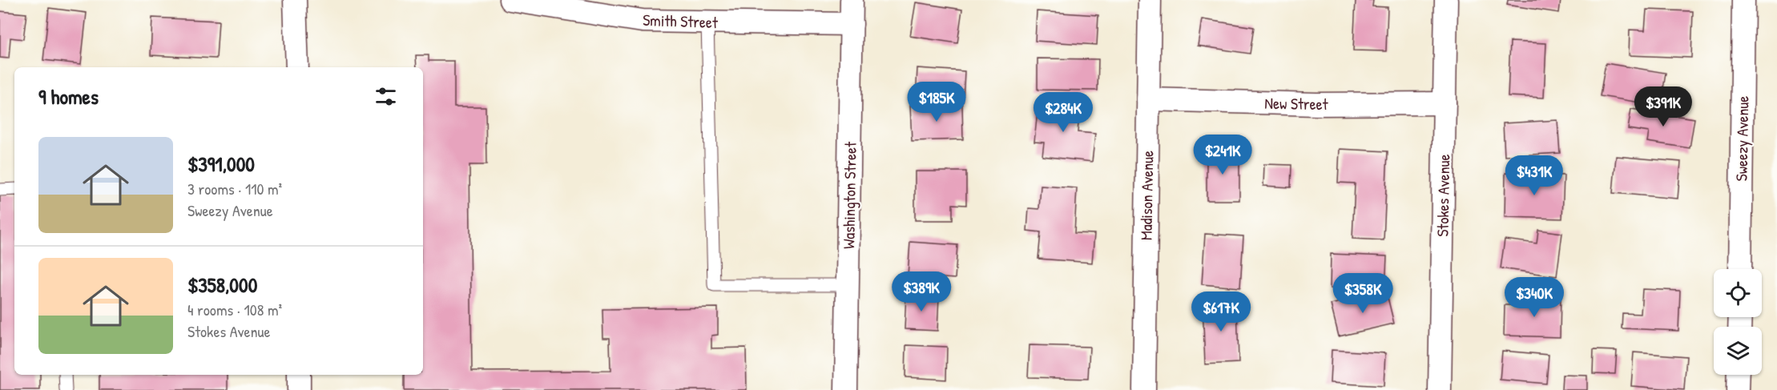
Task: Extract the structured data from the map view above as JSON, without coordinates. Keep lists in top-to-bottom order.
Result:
{
  "streets": {
    "street": [
      "Smith Street",
      "New Street",
      "Sweezy Avenue",
      "Washington Street",
      "Madison Avenue",
      "Stokes Avenue"
    ]
  },
  "crossings": [
    ["Smith Street", "Washington Street"],
    ["New Street", "Madison Avenue"],
    ["New Street", "Stokes Avenue"]
  ],
  "page": {
    "heading": "9 homes",
    "price": [
      "$185K",
      "$391K",
      "$284K",
      "$241K",
      "$431K",
      "$389K",
      "$358K",
      "$340K",
      "$617K"
    ],
    "list": [
      {
        "name": "$391,000",
        "note": "3 rooms · 110 m² · Sweezy Avenue"
      },
      {
        "name": "$358,000",
        "note": "4 rooms · 108 m² · Stokes Avenue"
      }
    ]
  }
}
